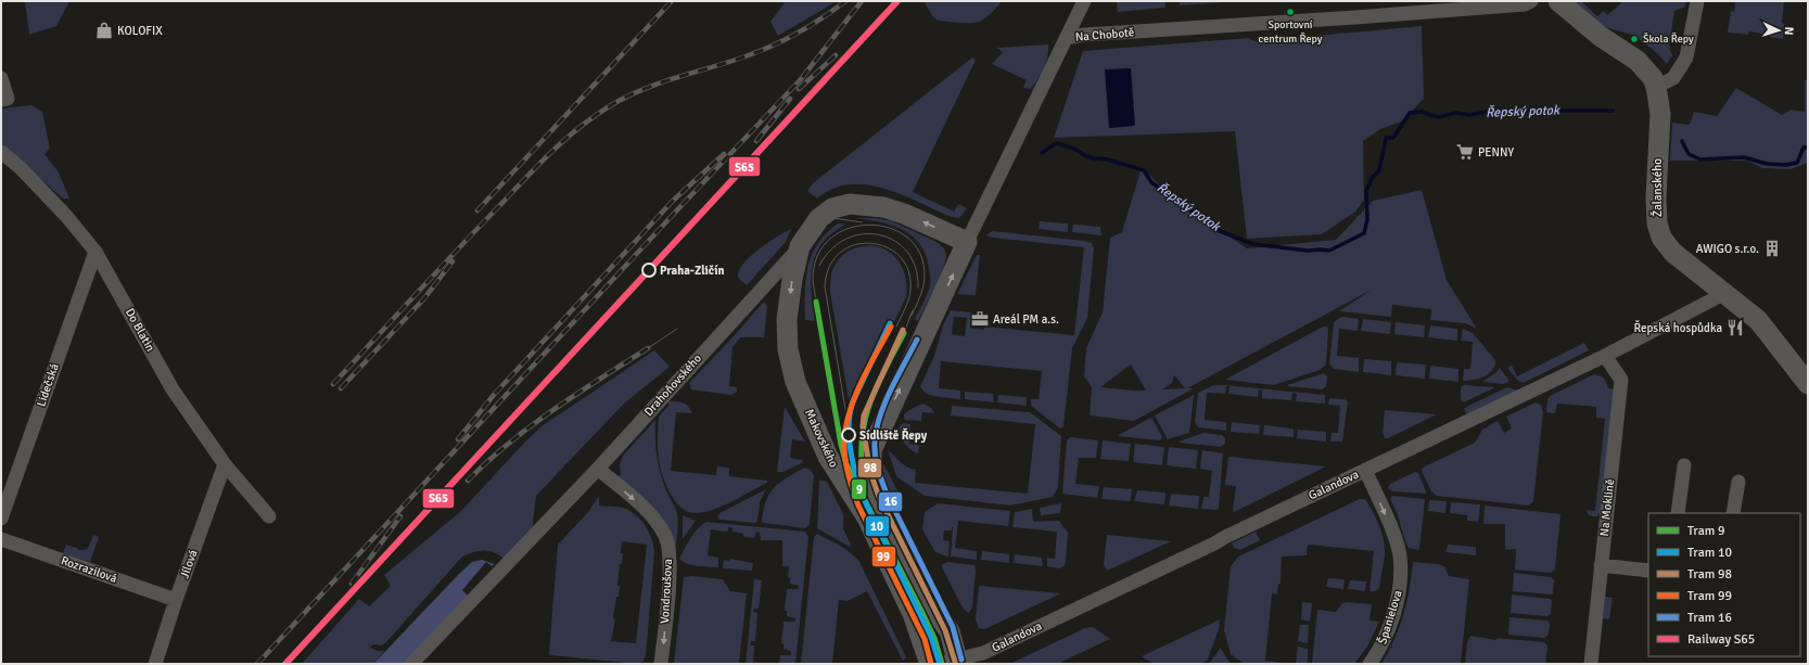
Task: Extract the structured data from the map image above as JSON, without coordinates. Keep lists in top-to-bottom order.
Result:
{
  "streets": {
    "street": [
      "Na Chobotě",
      "Žalanského",
      "Do Blatin",
      "Lidečská",
      "Drahoňovského",
      "Makovského",
      "Galandova",
      "Na Moklině",
      "Jílová",
      "Rozrazilová",
      "Vondroušova",
      "Španielova"
    ]
  },
  "crossings": [
    ["Na Chobotě", "Drahoňovského"],
    ["Na Chobotě", "Galandova"],
    ["Žalanského", "Galandova"],
    ["Do Blatin", "Lidečská"],
    ["Do Blatin", "Jílová"],
    ["Drahoňovského", "Makovského"],
    ["Drahoňovského", "Vondroušova"],
    ["Galandova", "Na Moklině"],
    ["Galandova", "Španielova"],
    ["Jílová", "Rozrazilová"]
  ],
  "one_way": [
    "Na Chobotě",
    "Makovského",
    "Vondroušova",
    "Španielova"
  ],
  "water": ["Řepský potok"],
  "places": {
    "other": [
      "Sportovní centrum Řepy",
      "Škola Řepy",
      "Praha-Zličín",
      "Sídliště Řepy"
    ],
    "shop": ["KOLOFIX"],
    "supermarket": ["PENNY"],
    "building": ["AWIGO s.r.o."],
    "office": ["Areál PM a.s."],
    "restaurant": ["Řepská hospůdka"]
  },
  "lines": [
    "rail line S65",
    "tram line 9",
    "tram line 10",
    "tram line 99",
    "tram line 98",
    "tram line 16"
  ],
  "legend": [
    "Tram 9",
    "Tram 10",
    "Tram 98",
    "Tram 99",
    "Tram 16",
    "Railway S65"
  ],
  "north": "right"
}
